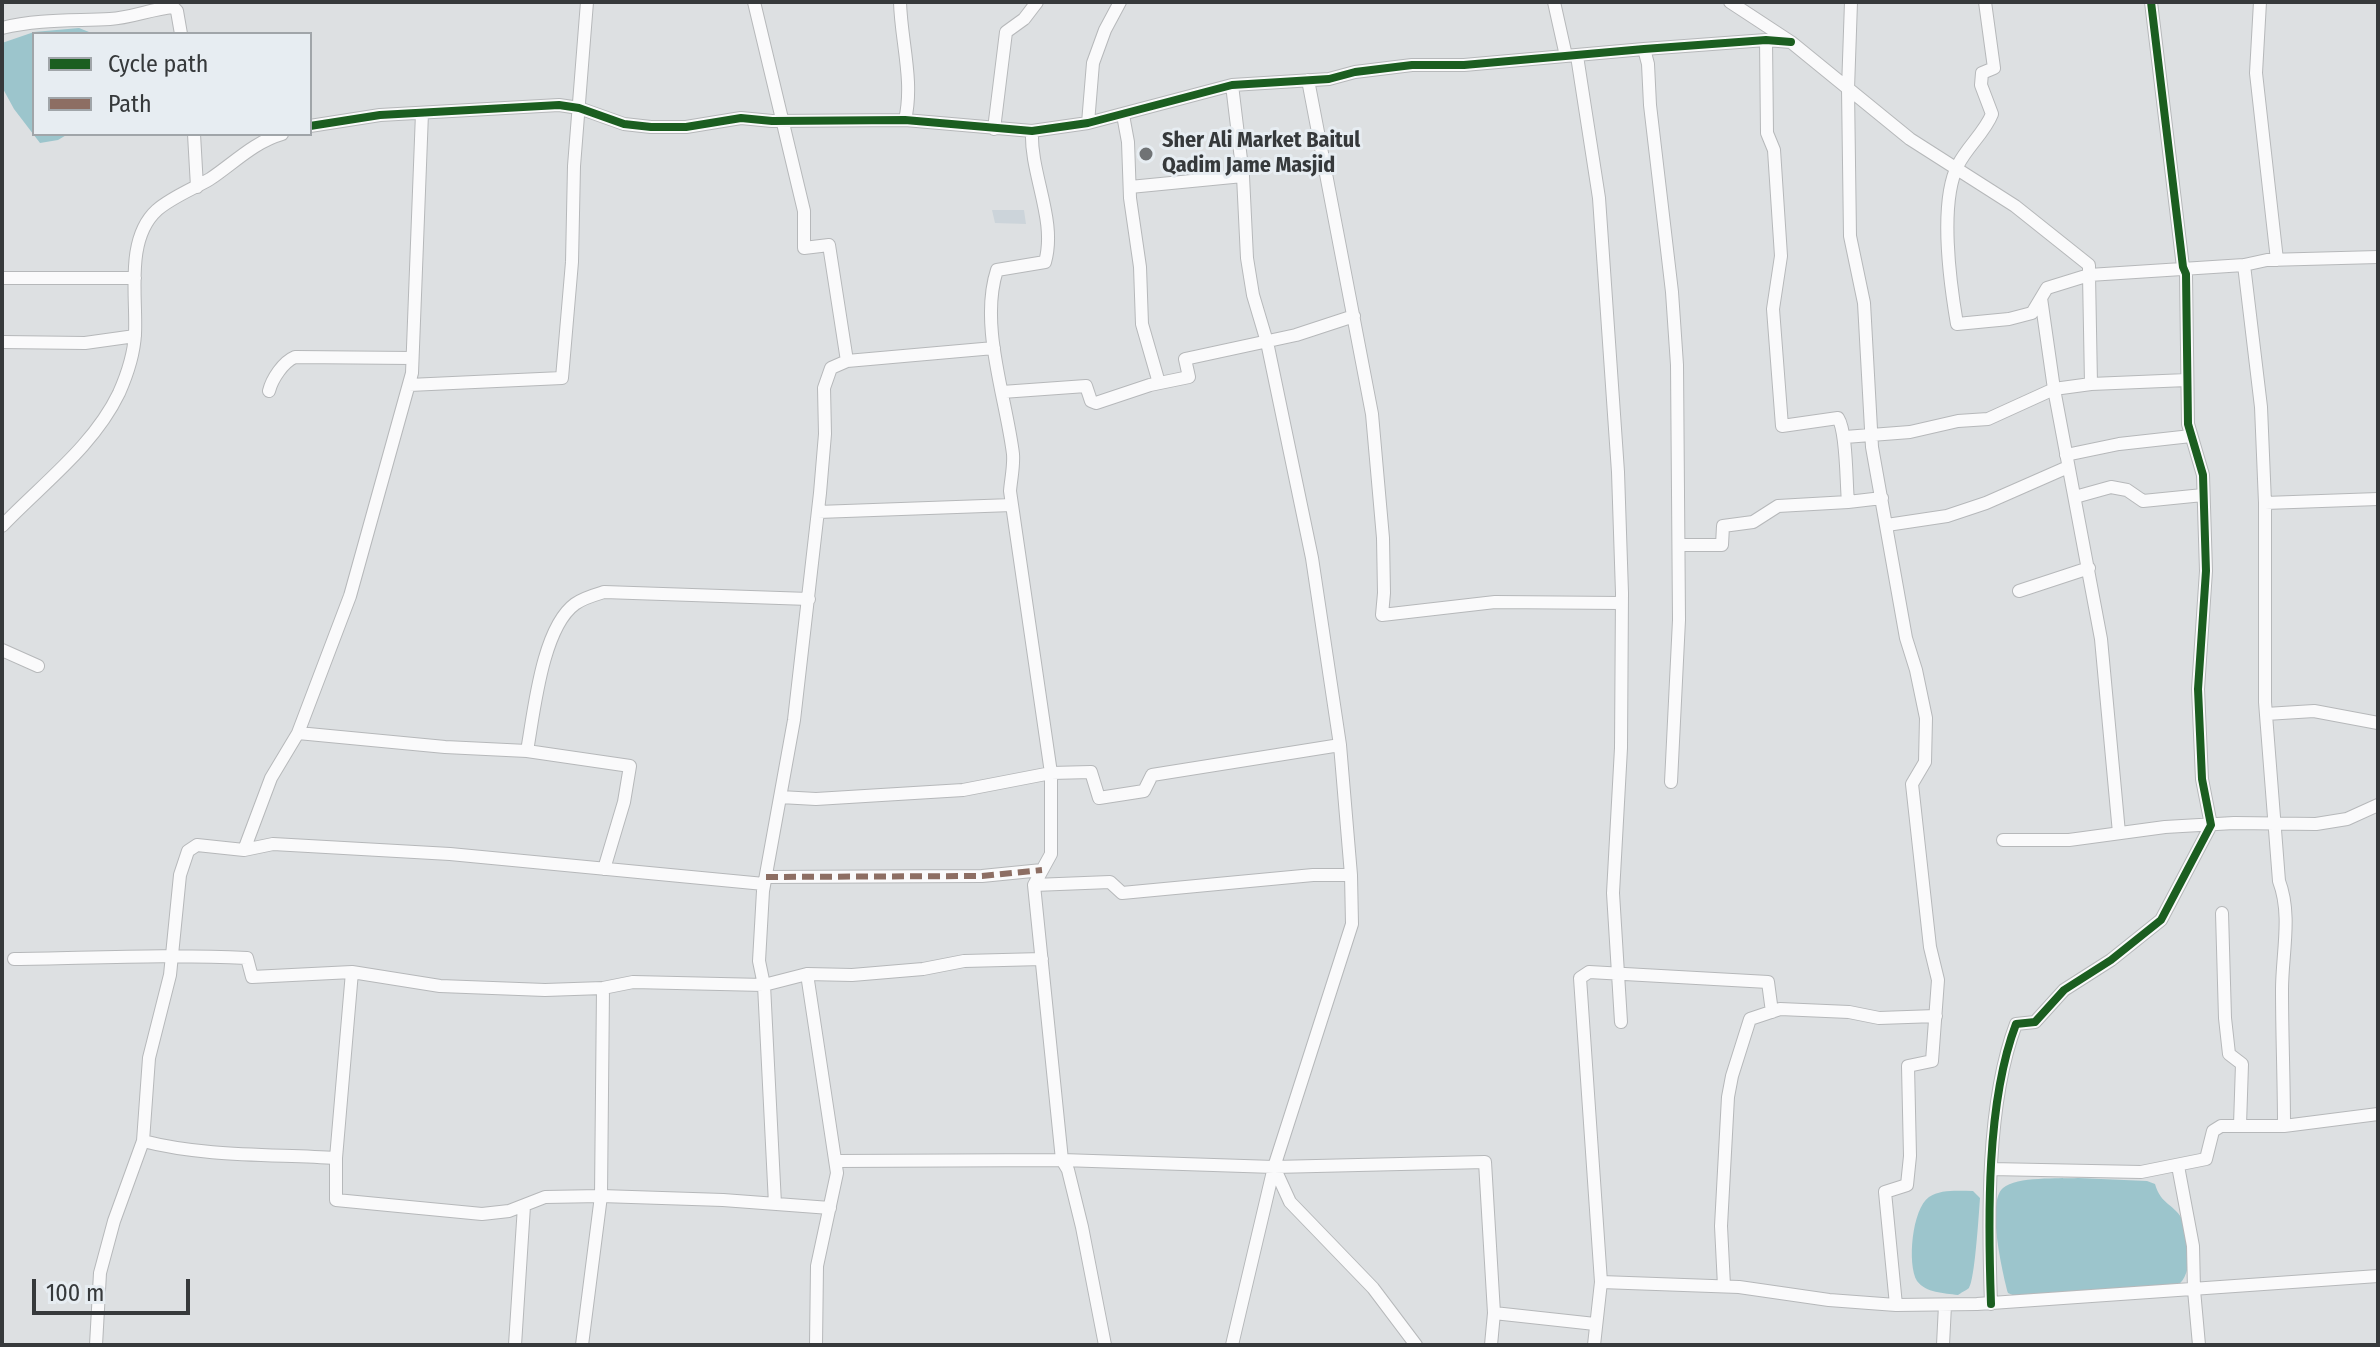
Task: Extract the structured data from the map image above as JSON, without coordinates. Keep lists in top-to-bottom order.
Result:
{
  "places": ["Sher Ali Market Baitul Qadim Jame Masjid"],
  "legend": ["Cycle path", "Path"],
  "scale_bar": "100 m"
}
